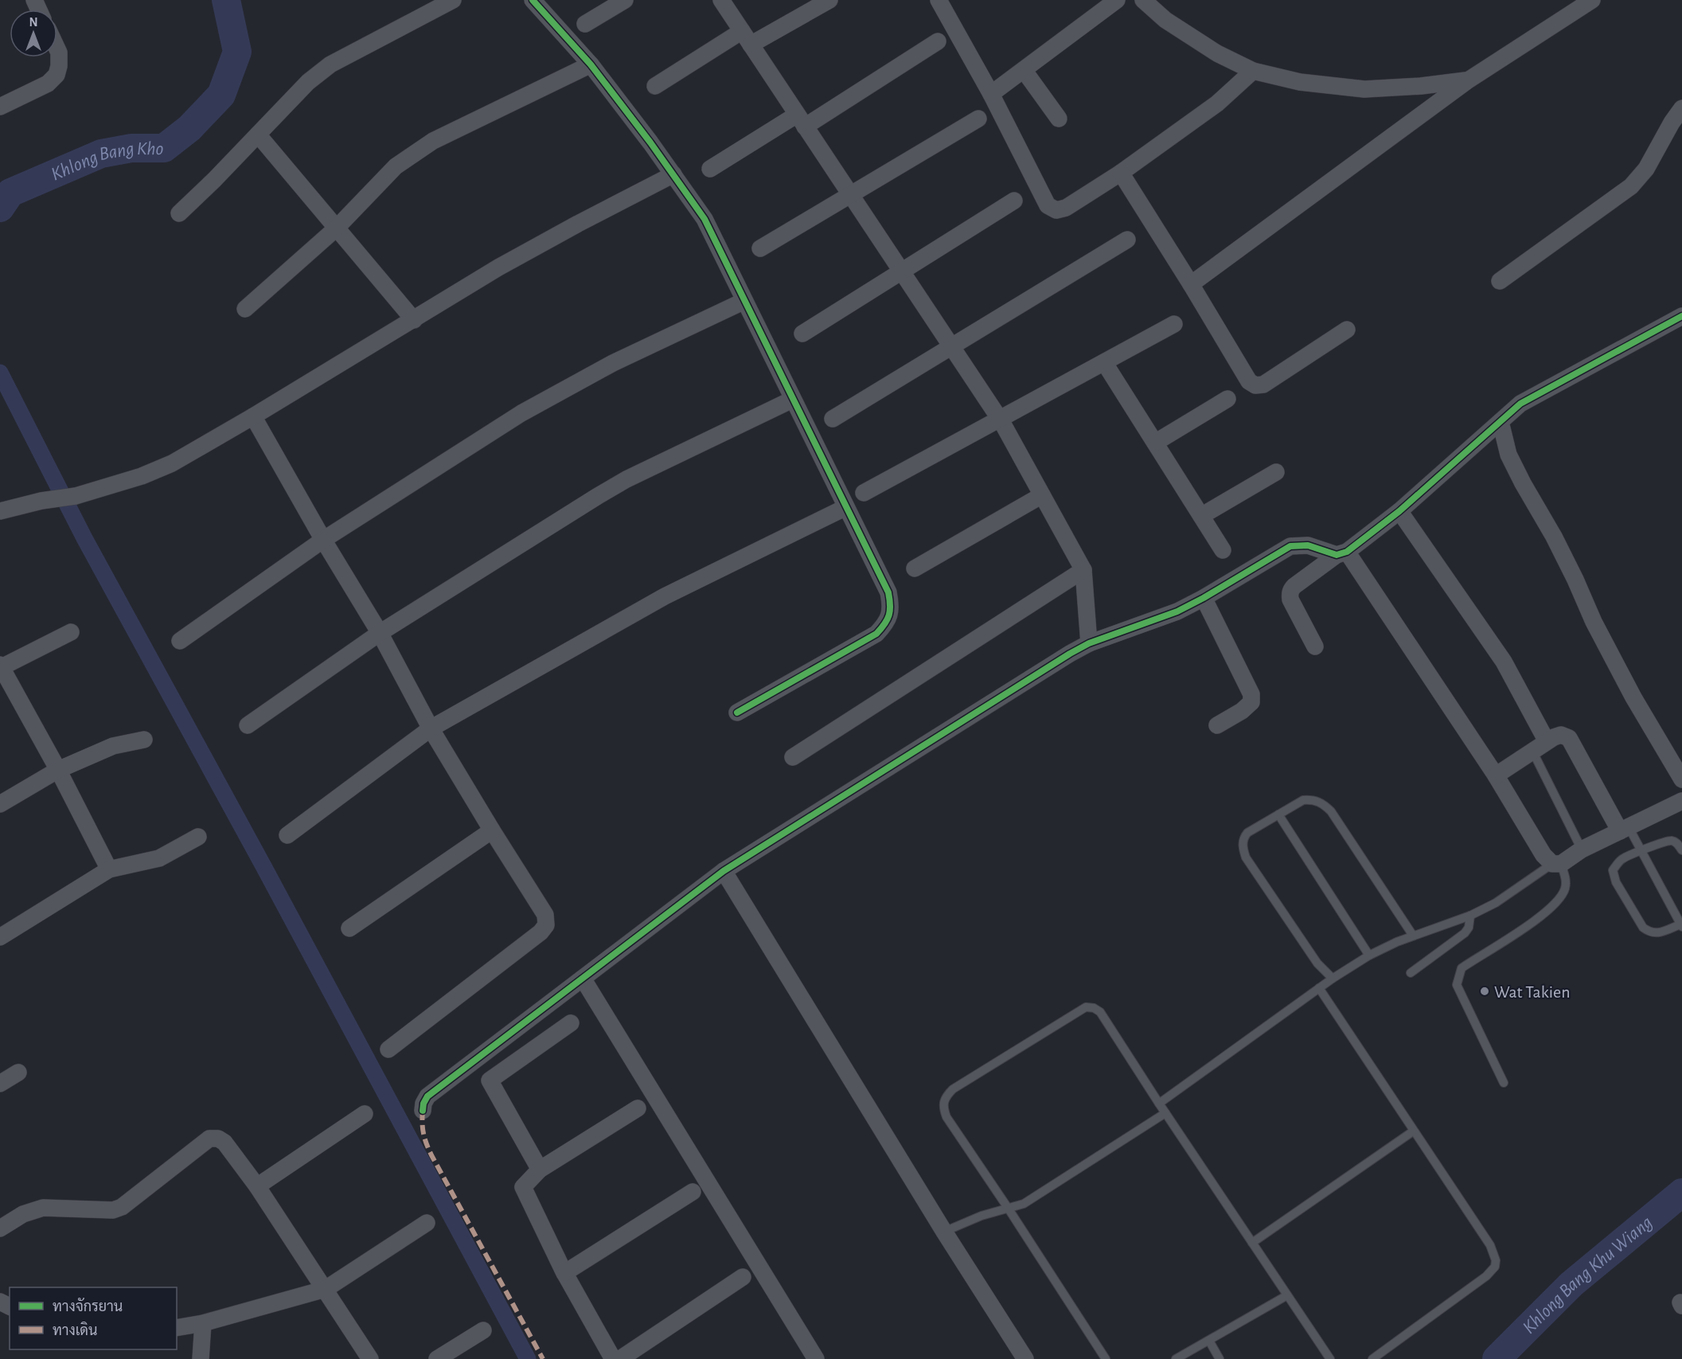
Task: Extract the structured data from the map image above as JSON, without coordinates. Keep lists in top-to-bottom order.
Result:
{
  "water": ["Khlong Bang Kho", "Khlong Bang Khu Wiang"],
  "places": ["Wat Takien"],
  "legend": ["ทางจักรยาน", "ทางเดิน"],
  "north": "top"
}
